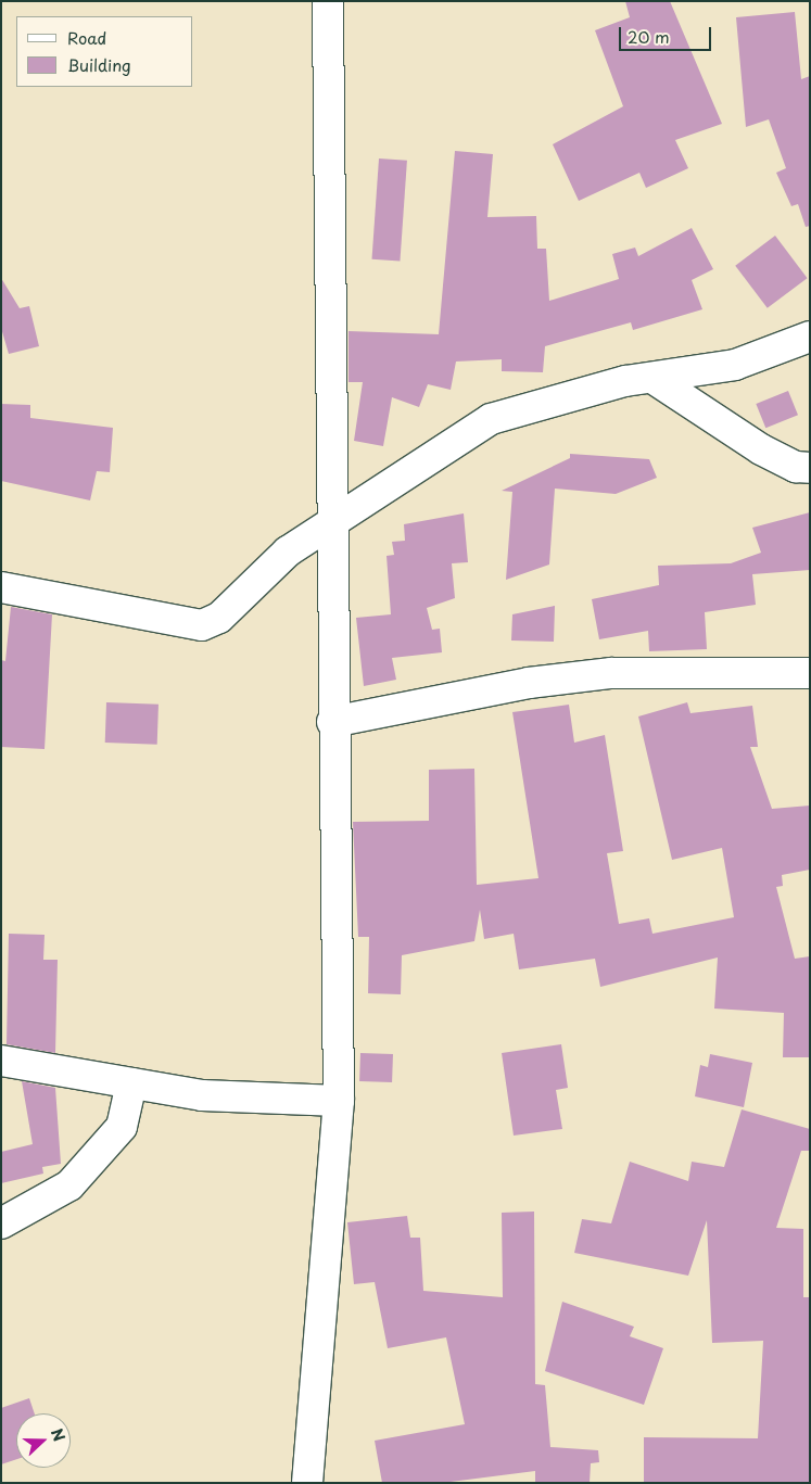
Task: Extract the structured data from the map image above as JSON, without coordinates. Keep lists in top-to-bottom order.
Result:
{
  "legend": ["Road", "Building"],
  "scale_bar": "20 m",
  "north": "right"
}
